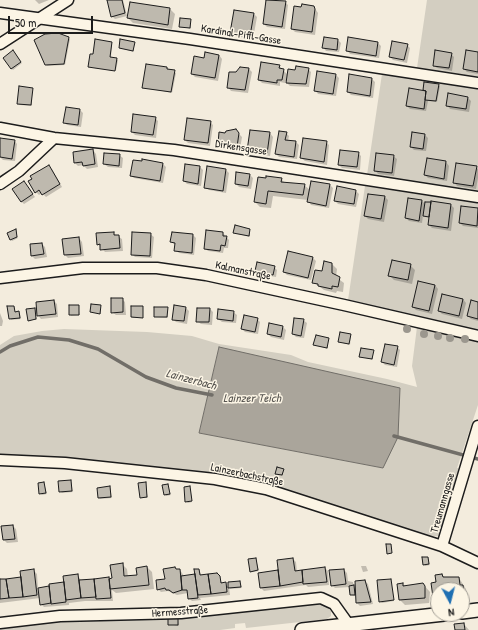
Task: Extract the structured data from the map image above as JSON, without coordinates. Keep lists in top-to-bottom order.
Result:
{
  "streets": {
    "street": [
      "Kardinal-Piffl-Gasse",
      "Dirkensgasse",
      "Kalmanstraße",
      "Lainzerbachstraße",
      "Treumanngasse",
      "Hermesstraße"
    ]
  },
  "crossings": [
    ["Lainzerbachstraße", "Treumanngasse"]
  ],
  "water": ["Lainzerbach", "Lainzer Teich"],
  "scale_bar": "50 m",
  "north": "bottom"
}
